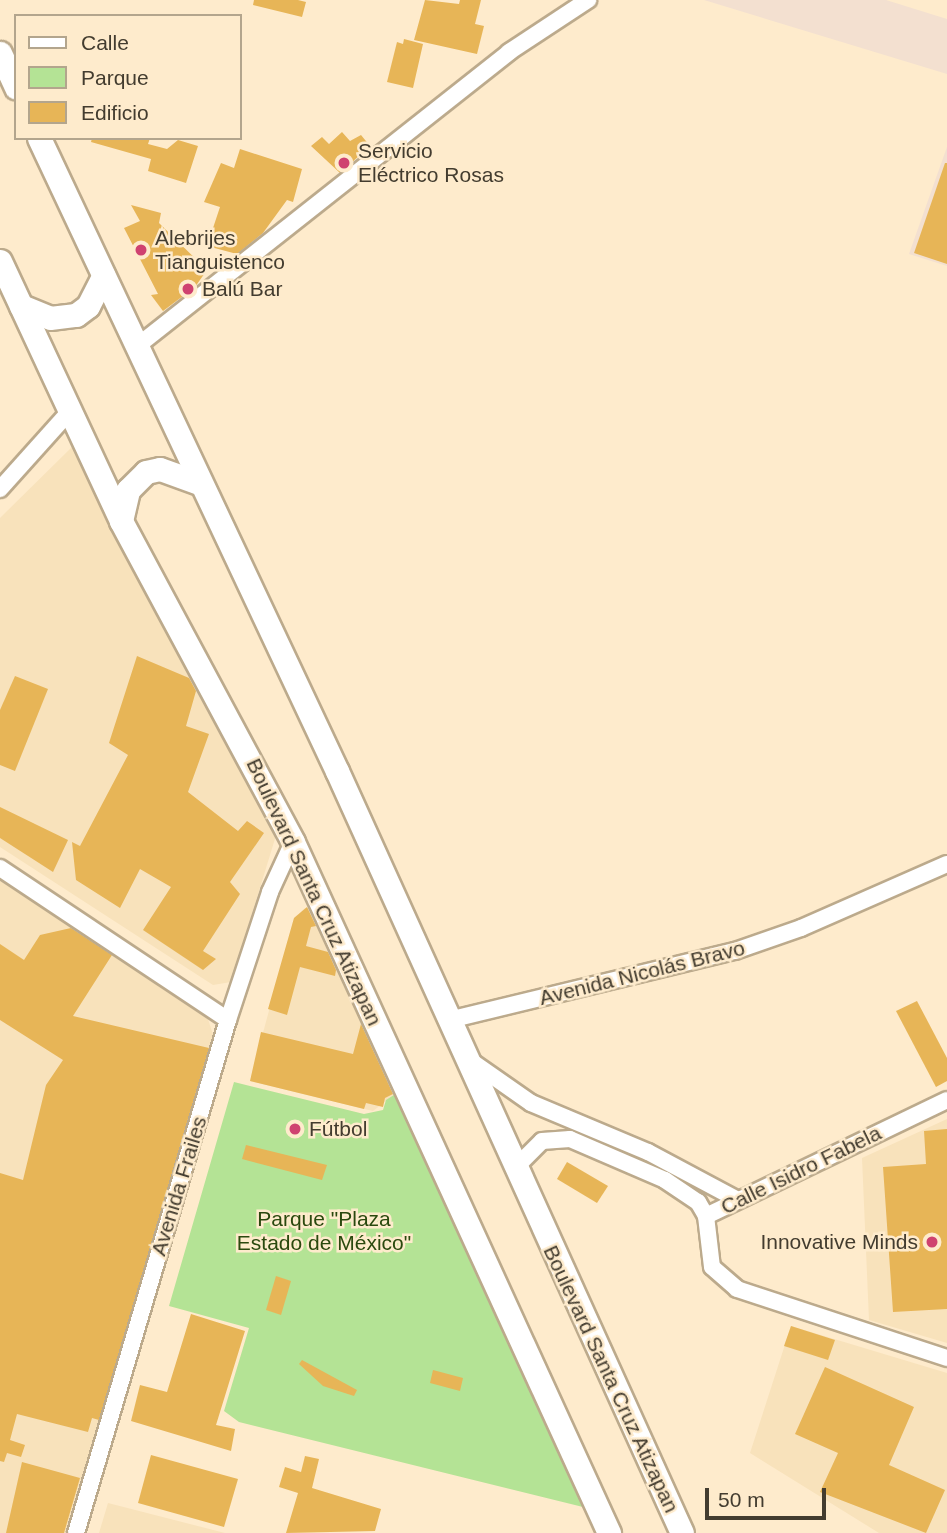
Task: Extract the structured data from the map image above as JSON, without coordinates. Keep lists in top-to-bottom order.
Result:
{
  "streets": {
    "main road": ["Boulevard Santa Cruz Atizapan"],
    "street": ["Avenida Nicolás Bravo", "Calle Isidro Fabela", "Avenida Frailes"]
  },
  "crossings": [
    ["Boulevard Santa Cruz Atizapan", "Avenida Nicolás Bravo"],
    ["Boulevard Santa Cruz Atizapan", "Avenida Frailes"]
  ],
  "parks": ["Parque \"Plaza Estado de México\""],
  "places": [
    "Servicio Eléctrico Rosas",
    "Alebrijes Tianguistenco",
    "Balú Bar",
    "Fútbol",
    "Innovative Minds"
  ],
  "legend": ["Calle", "Parque", "Edificio"],
  "scale_bar": "50 m"
}
